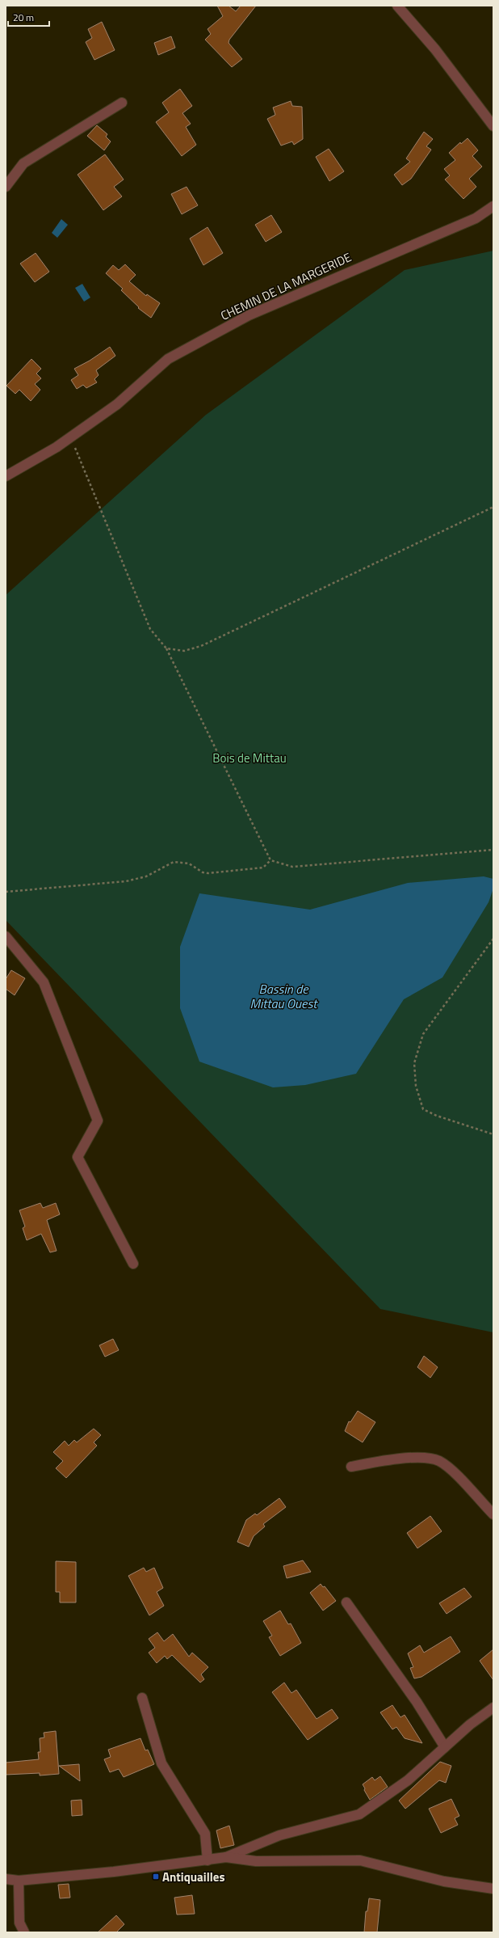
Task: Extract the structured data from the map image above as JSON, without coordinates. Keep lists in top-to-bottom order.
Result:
{
  "streets": {
    "street": ["CHEMIN DE LA MARGERIDE"]
  },
  "water": ["Bassin de Mittau Ouest"],
  "parks": ["Bois de Mittau"],
  "places": {
    "transit": ["Antiquailles"]
  },
  "scale_bar": "20 m"
}
